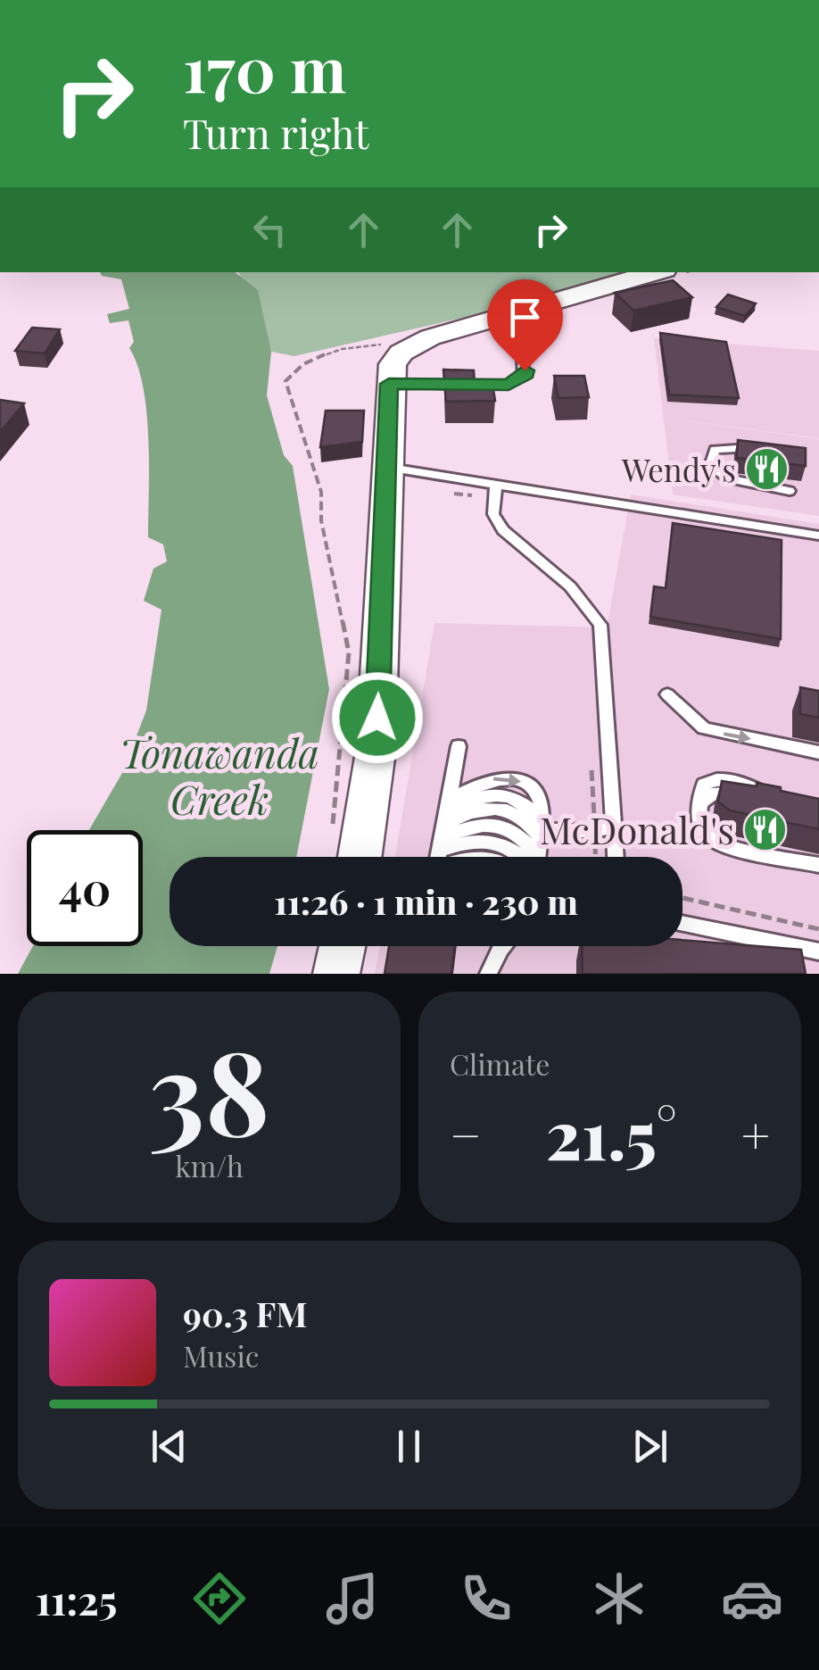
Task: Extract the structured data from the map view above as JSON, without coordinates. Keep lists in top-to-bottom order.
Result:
{
  "water": ["Tonawanda Creek"],
  "places": {
    "restaurant": ["Wendy's", "McDonald's"]
  },
  "page": {
    "turn": ["170 m", "Turn right"],
    "limit": "40",
    "trip": "11:26 · 1 min · 230 m",
    "tile": [
      ["38", "km/h"],
      "Climate"
    ],
    "heat": ["−", "21.5°", "+"],
    "song": ["90.3 FM", "Music"],
    "tabs": "11:25"
  }
}
